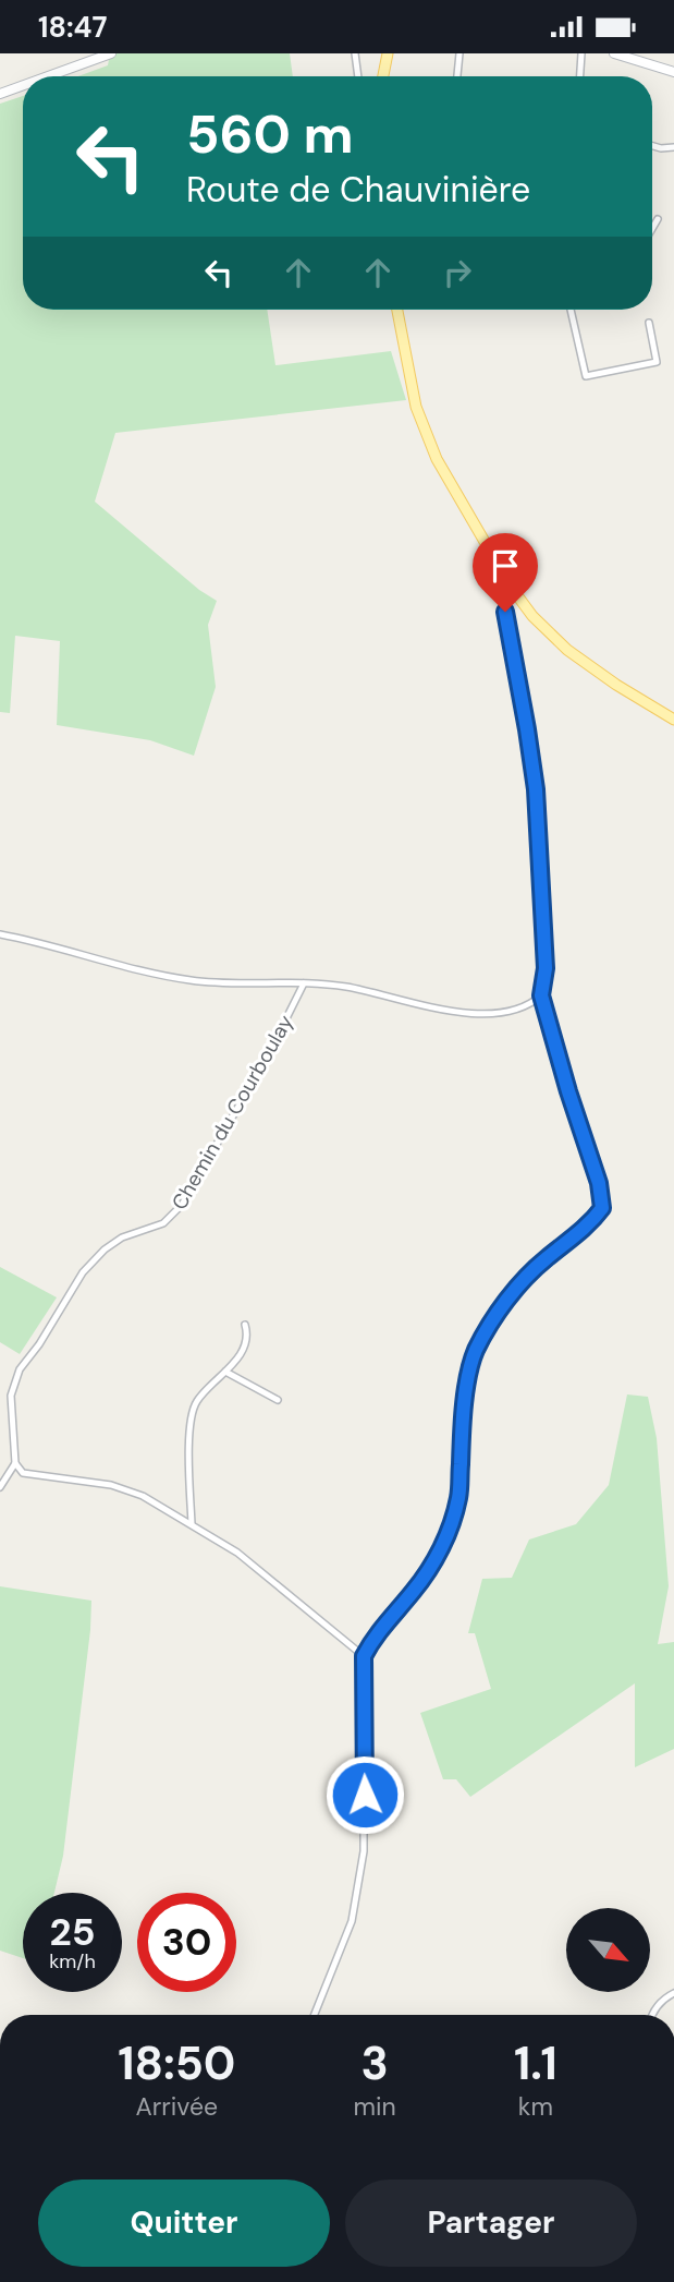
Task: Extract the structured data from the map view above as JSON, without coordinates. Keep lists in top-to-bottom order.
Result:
{
  "streets": {
    "street": ["Chemin du Courboulay"]
  },
  "north": "bottom right",
  "page": {
    "status": "18:47",
    "turn": ["560 m", "Route de Chauvinière"],
    "speed": "25 km/h",
    "limit": "30",
    "eta": [
      "18:50",
      "Arrivée",
      "3",
      "min",
      "1.1",
      "km"
    ],
    "buttons": ["Quitter", "Partager"]
  }
}
